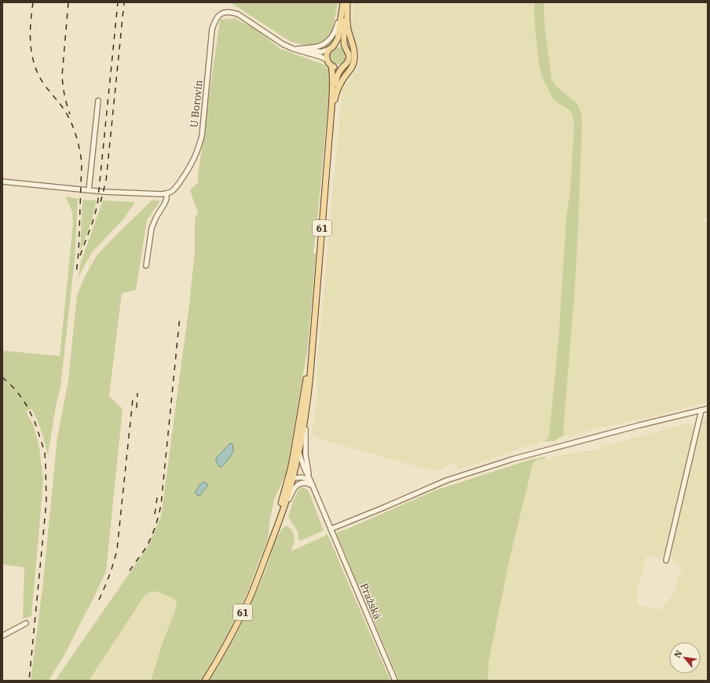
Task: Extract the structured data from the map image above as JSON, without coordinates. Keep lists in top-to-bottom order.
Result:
{
  "streets": {
    "main road": ["61"],
    "street": ["U Borovin", "Pražská"]
  },
  "north": "top left"
}
